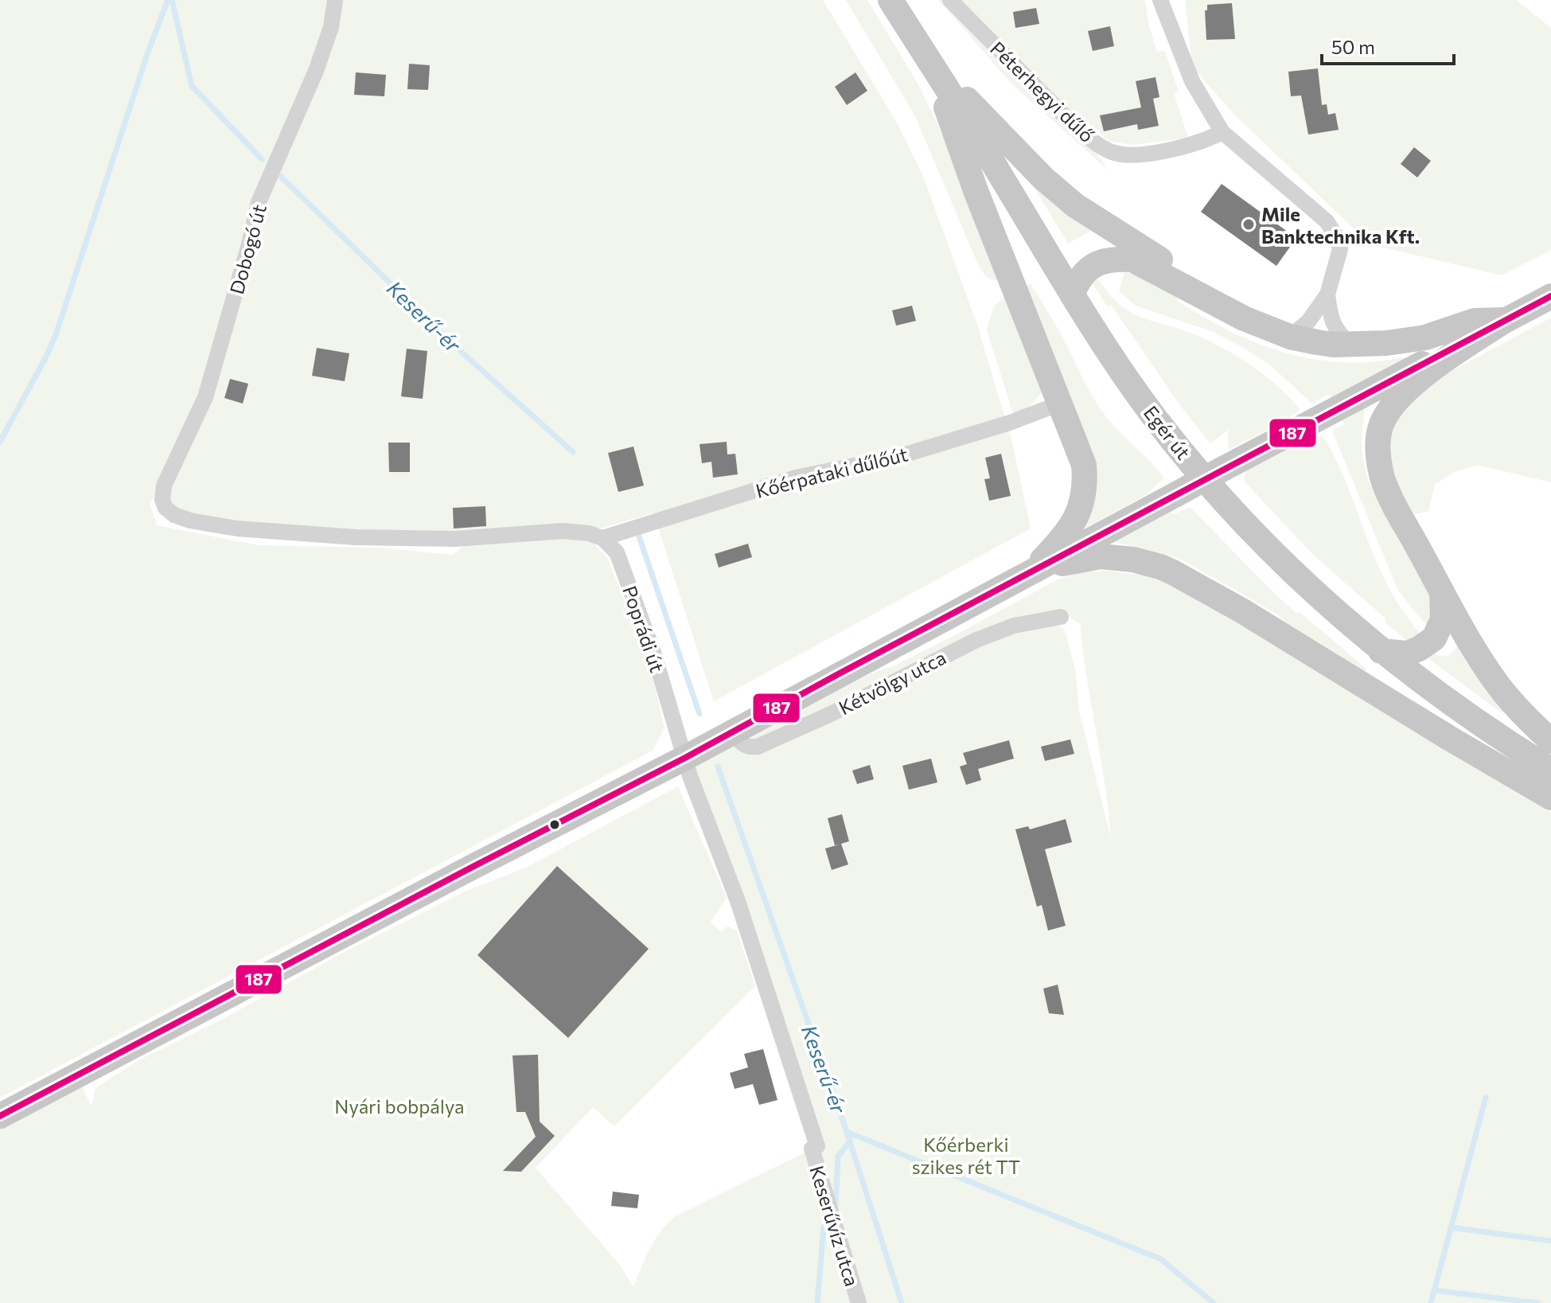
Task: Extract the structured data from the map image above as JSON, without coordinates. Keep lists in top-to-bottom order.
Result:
{
  "streets": {
    "main road": ["Egér út"],
    "street": [
      "Péterhegyi dűlő",
      "Dobogó út",
      "Kőérpataki dűlőút",
      "Poprádi út",
      "Kétvölgy utca",
      "Keserűvíz utca"
    ]
  },
  "crossings": [
    ["Dobogó út", "Kőérpataki dűlőút"],
    ["Dobogó út", "Poprádi út"],
    ["Kőérpataki dűlőút", "Poprádi út"],
    ["Poprádi út", "Keserűvíz utca"]
  ],
  "water": ["Keserű-ér"],
  "parks": ["Nyári bobpálya", "Kőérberki szikes rét TT"],
  "places": ["Mile Banktechnika Kft."],
  "lines": ["transit line 187"],
  "scale_bar": "50 m"
}
